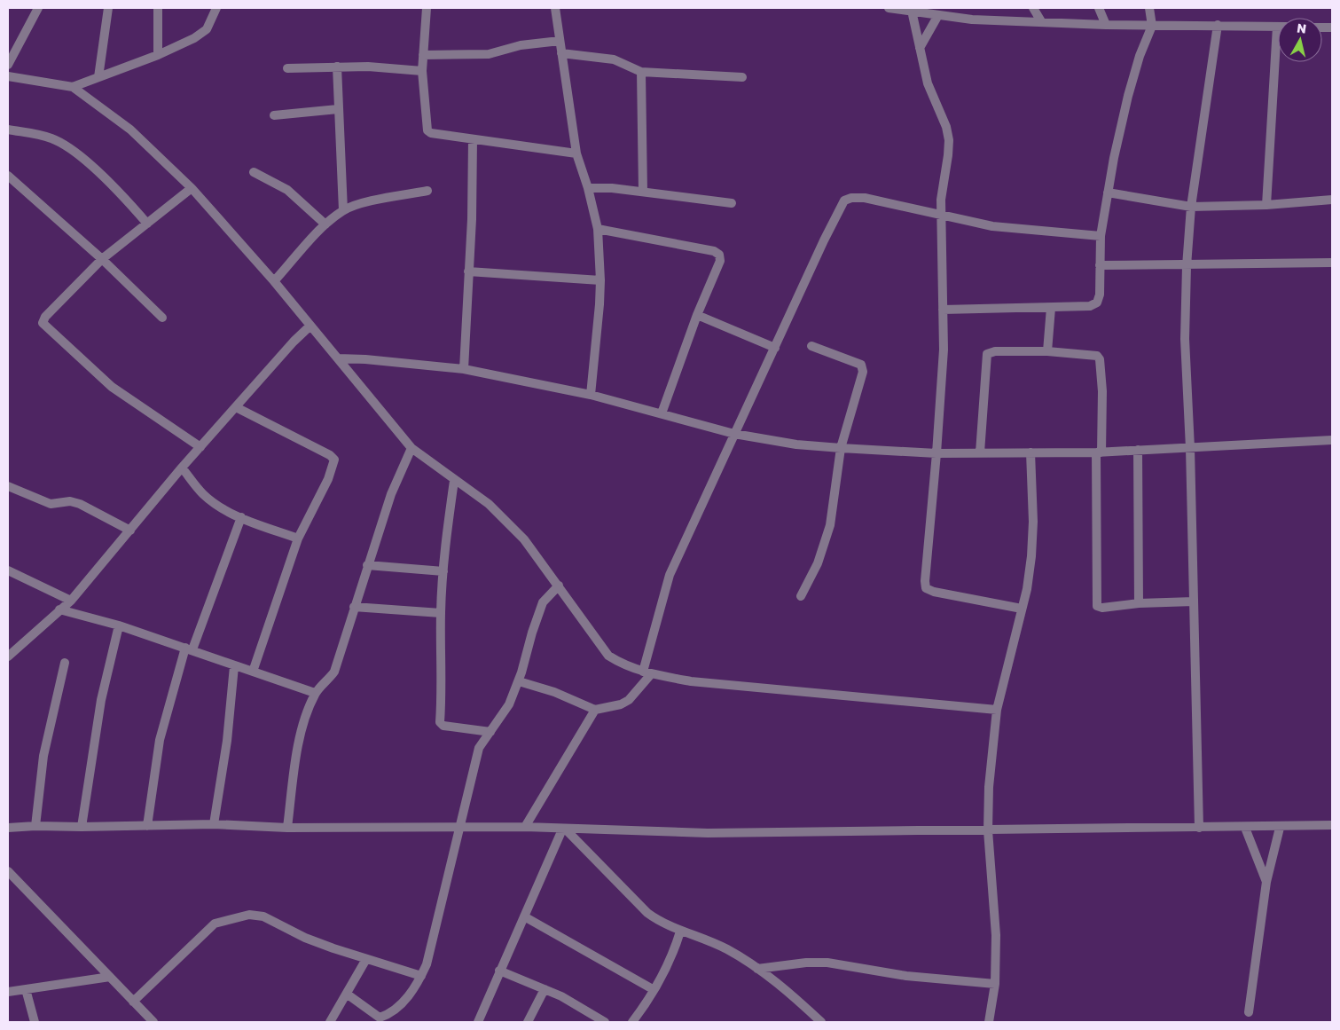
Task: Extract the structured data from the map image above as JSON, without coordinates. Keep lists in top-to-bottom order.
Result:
{
  "north": "top"
}
